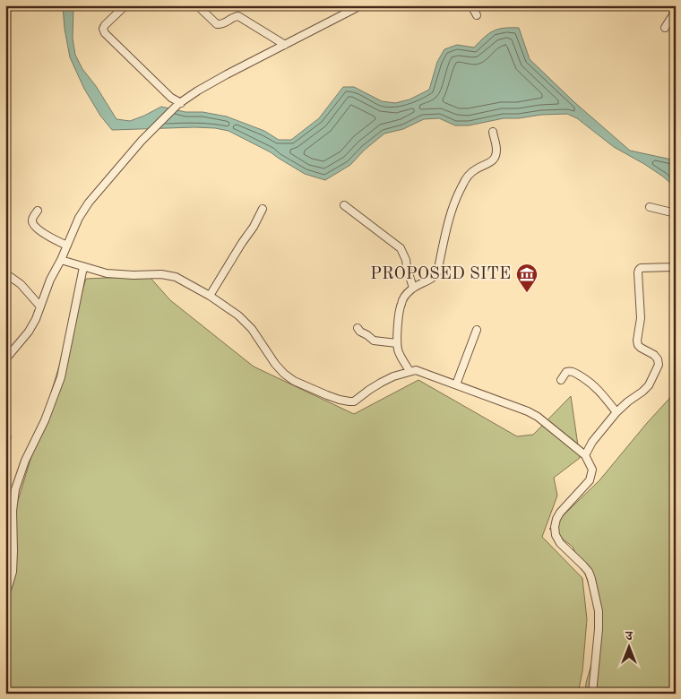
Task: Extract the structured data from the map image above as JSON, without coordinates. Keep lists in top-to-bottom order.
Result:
{
  "places": {
    "museum": ["PROPOSED SITE"]
  },
  "north": "top"
}
